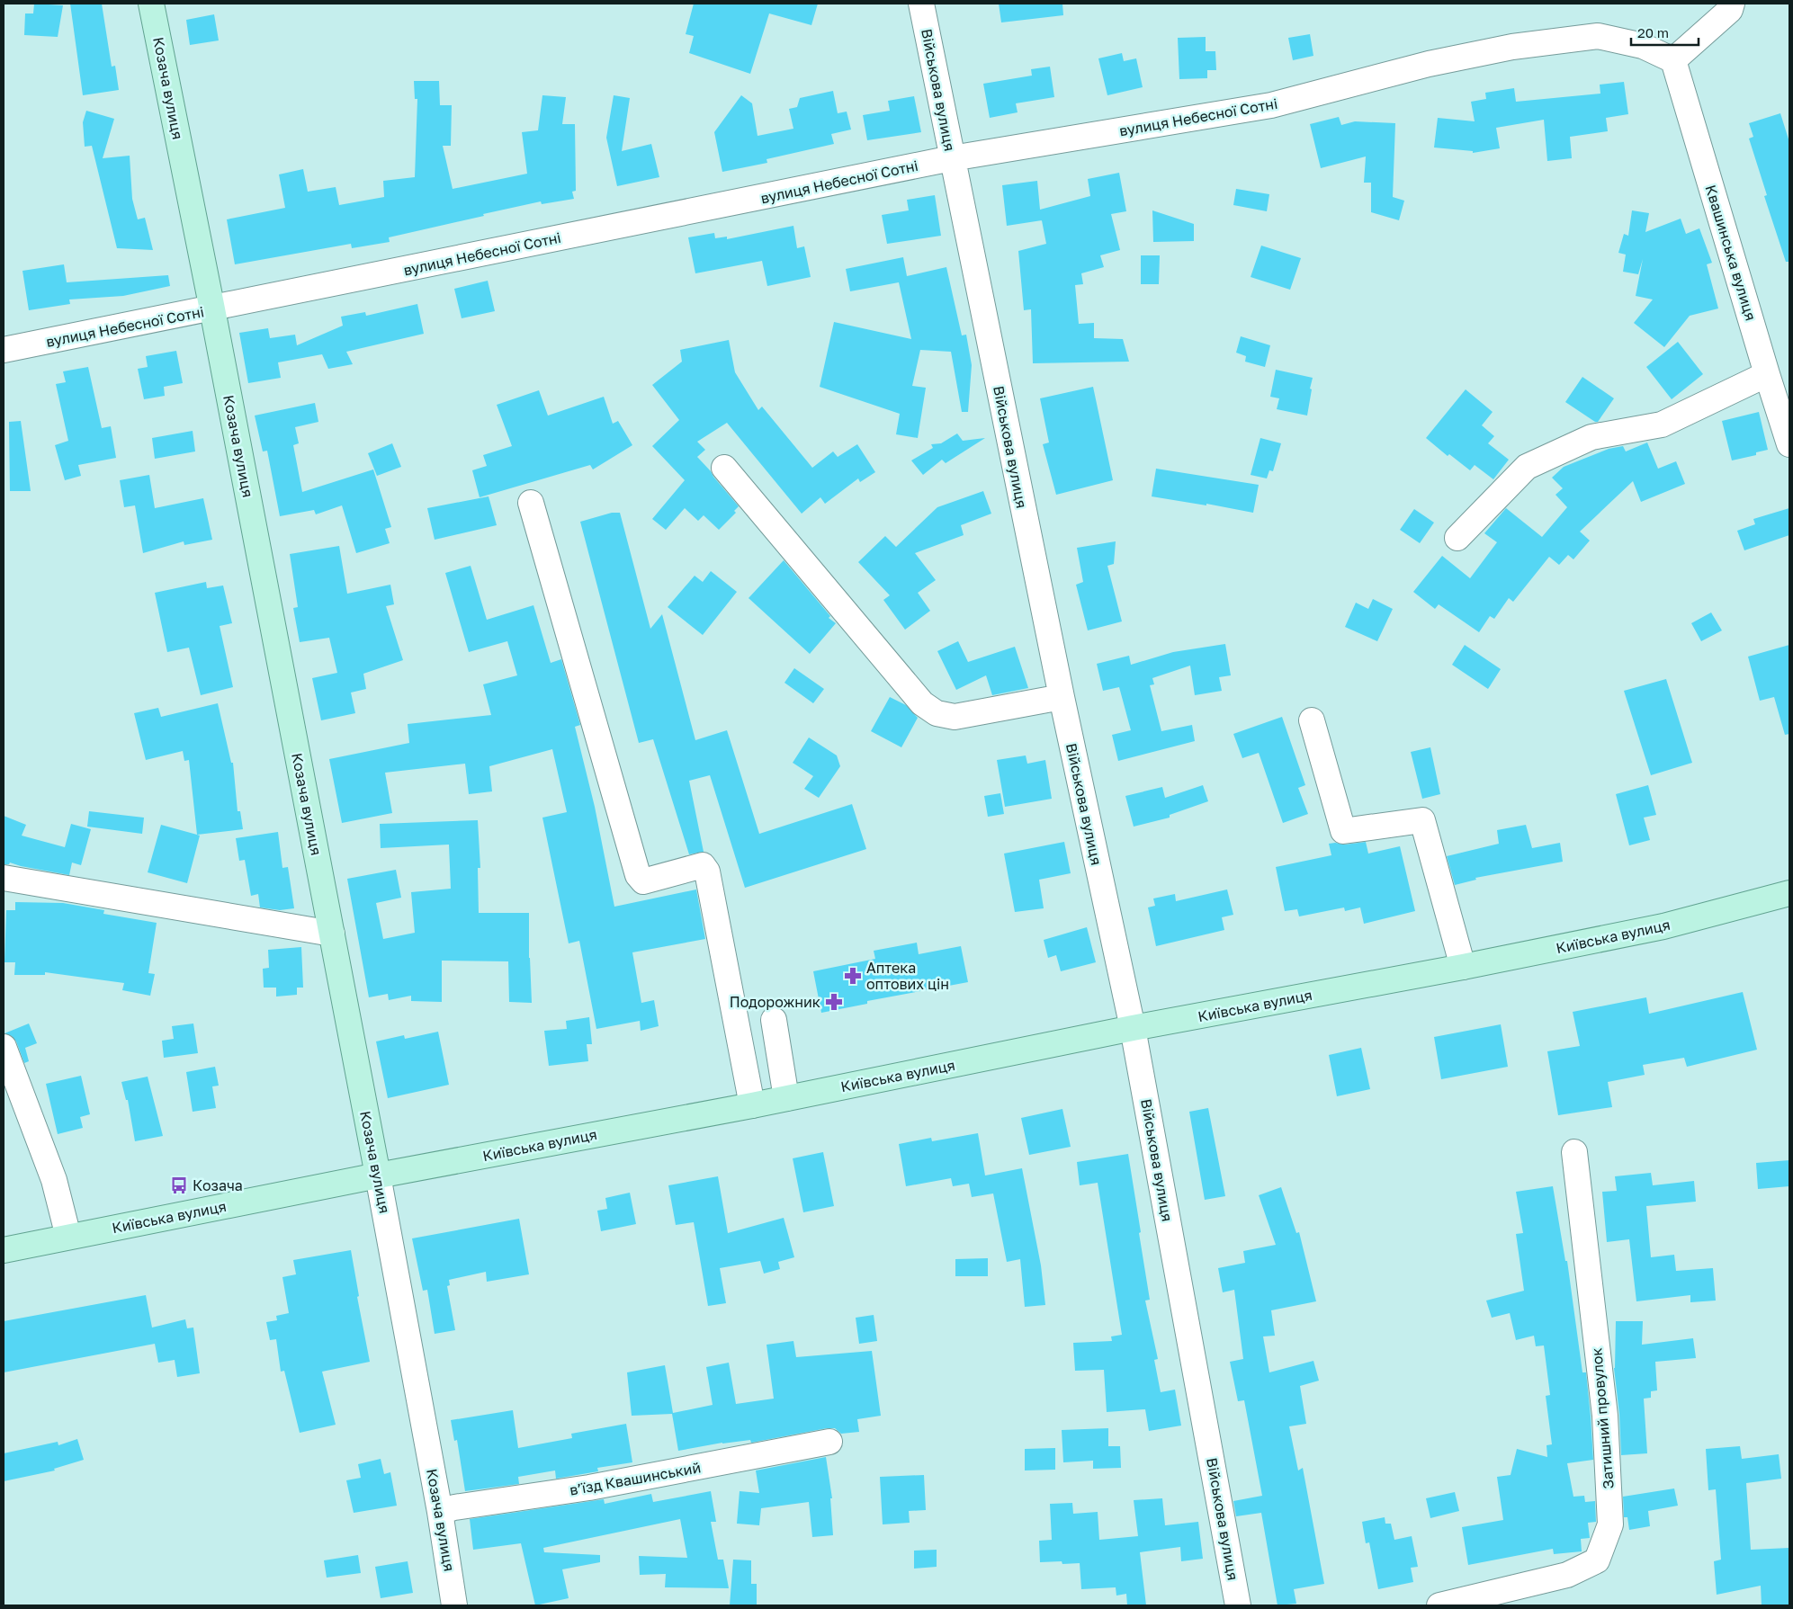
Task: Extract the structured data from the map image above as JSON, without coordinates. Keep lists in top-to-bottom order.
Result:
{
  "streets": {
    "main road": ["Козача вулиця", "Київська вулиця"],
    "street": [
      "Військова вулиця",
      "вулиця Небесної Сотні",
      "Квашинська вулиця",
      "Затишний провулок",
      "в’їзд Квашинський"
    ]
  },
  "crossings": [
    ["Козача вулиця", "вулиця Небесної Сотні"],
    ["Козача вулиця", "Київська вулиця"],
    ["Козача вулиця", "в’їзд Квашинський"],
    ["Військова вулиця", "вулиця Небесної Сотні"],
    ["Військова вулиця", "Київська вулиця"],
    ["вулиця Небесної Сотні", "Квашинська вулиця"]
  ],
  "places": {
    "pharmacy": ["Аптека оптових цін", "Подорожник"],
    "bus stop": ["Козача"]
  },
  "scale_bar": "20 m"
}
